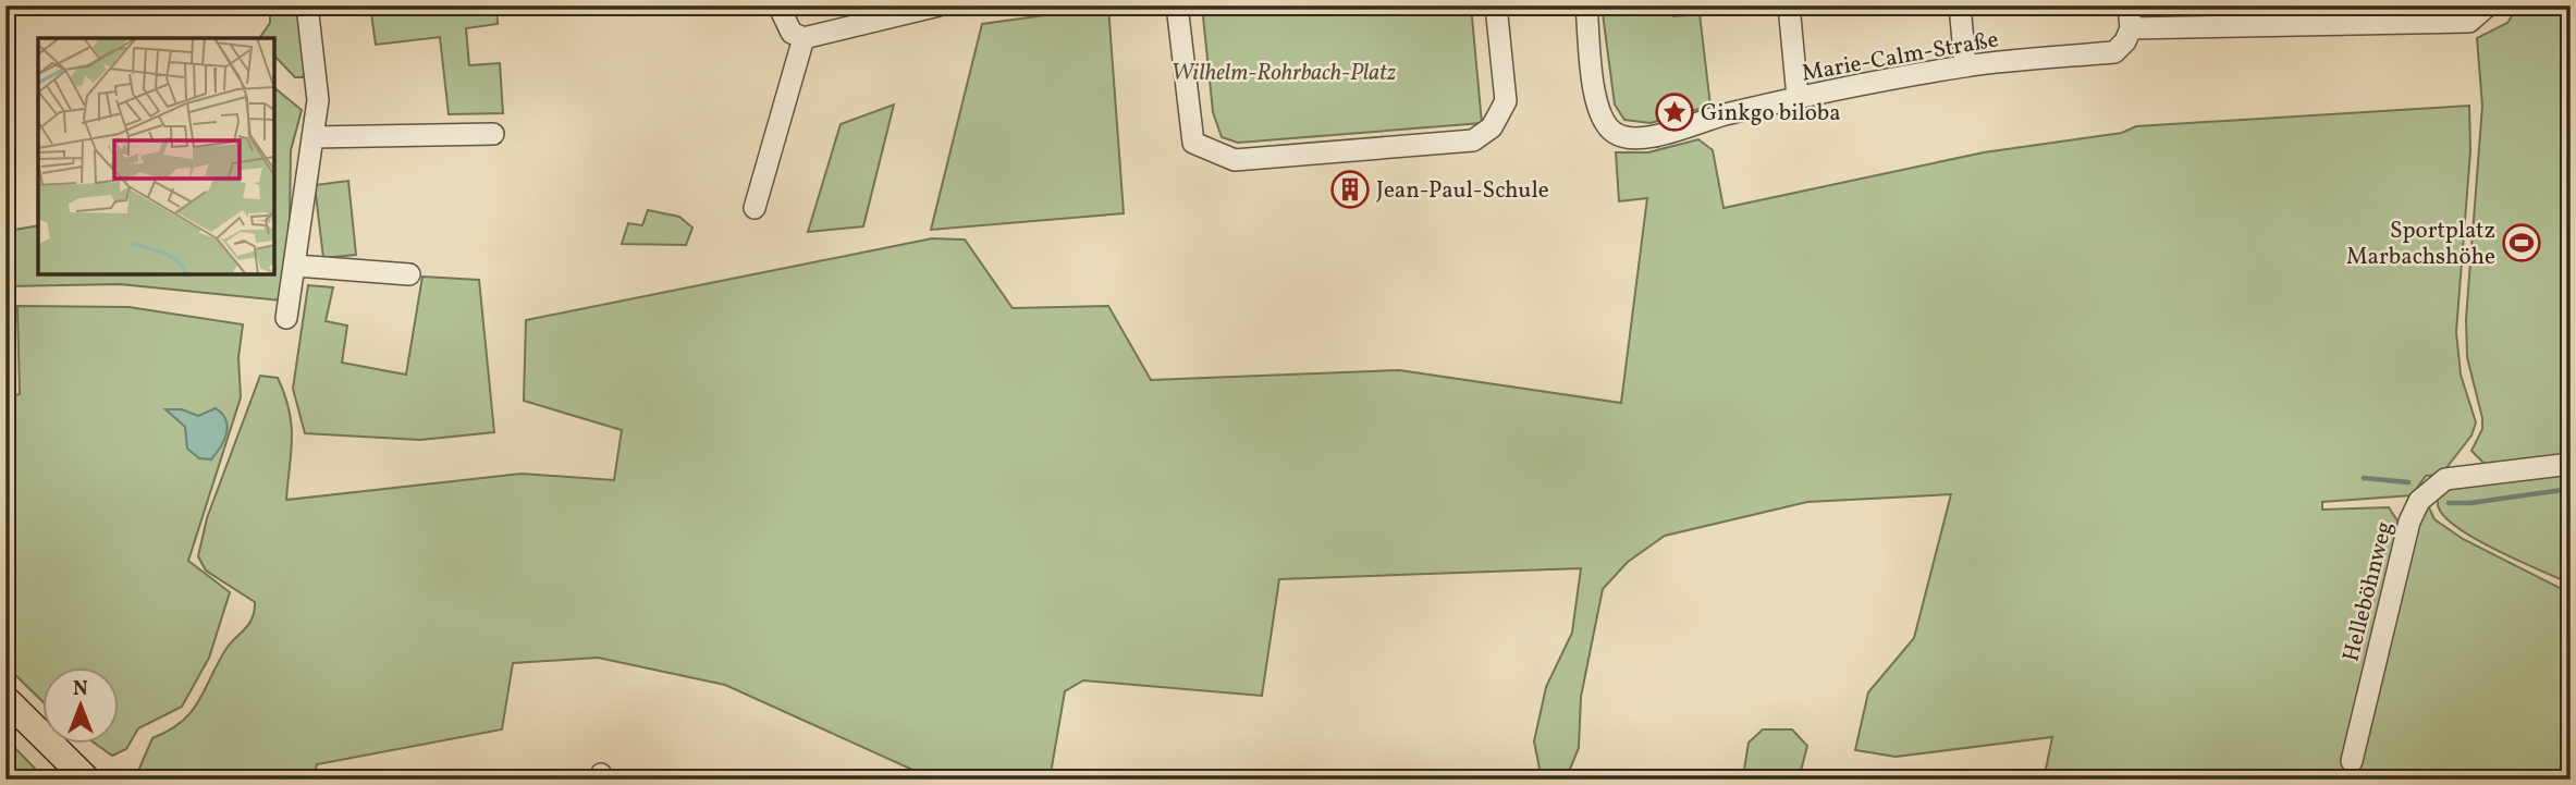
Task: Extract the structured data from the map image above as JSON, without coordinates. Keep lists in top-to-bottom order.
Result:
{
  "streets": {
    "street": ["Marie-Calm-Straße", "Helleböhnweg"]
  },
  "parks": ["Wilhelm-Rohrbach-Platz"],
  "places": {
    "place": ["Ginkgo biloba"],
    "building": ["Jean-Paul-Schule"],
    "sports": ["Sportplatz Marbachshöhe"]
  },
  "north": "top"
}
